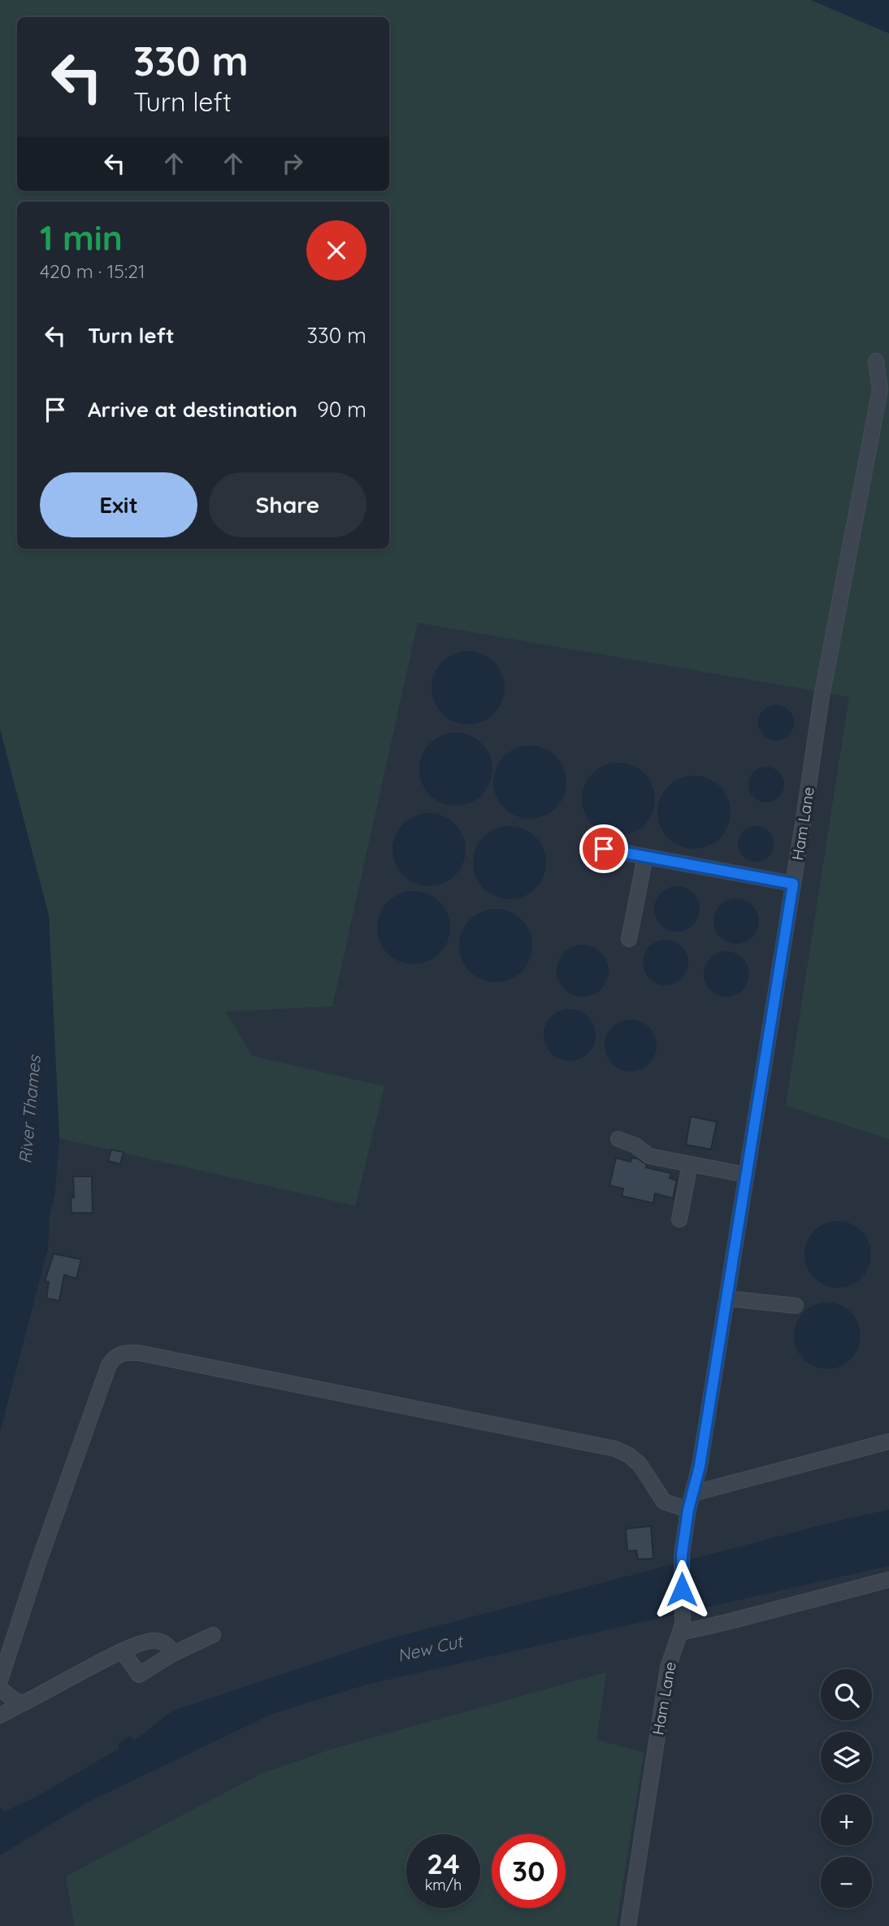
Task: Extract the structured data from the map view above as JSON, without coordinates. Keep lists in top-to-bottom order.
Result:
{
  "streets": {
    "street": ["Ham Lane"]
  },
  "water": ["River Thames", "New Cut"],
  "page": {
    "turn": ["330 m", "Turn left"],
    "heading": ["1 min", "420 m · 15:21"],
    "list": [
      {
        "name": "Turn left",
        "value": "330 m"
      },
      {
        "name": "Arrive at destination",
        "value": "90 m"
      }
    ],
    "buttons": ["Exit", "Share"],
    "map_buttons": ["+", "−"],
    "speed": "24 km/h",
    "limit": "30"
  }
}
